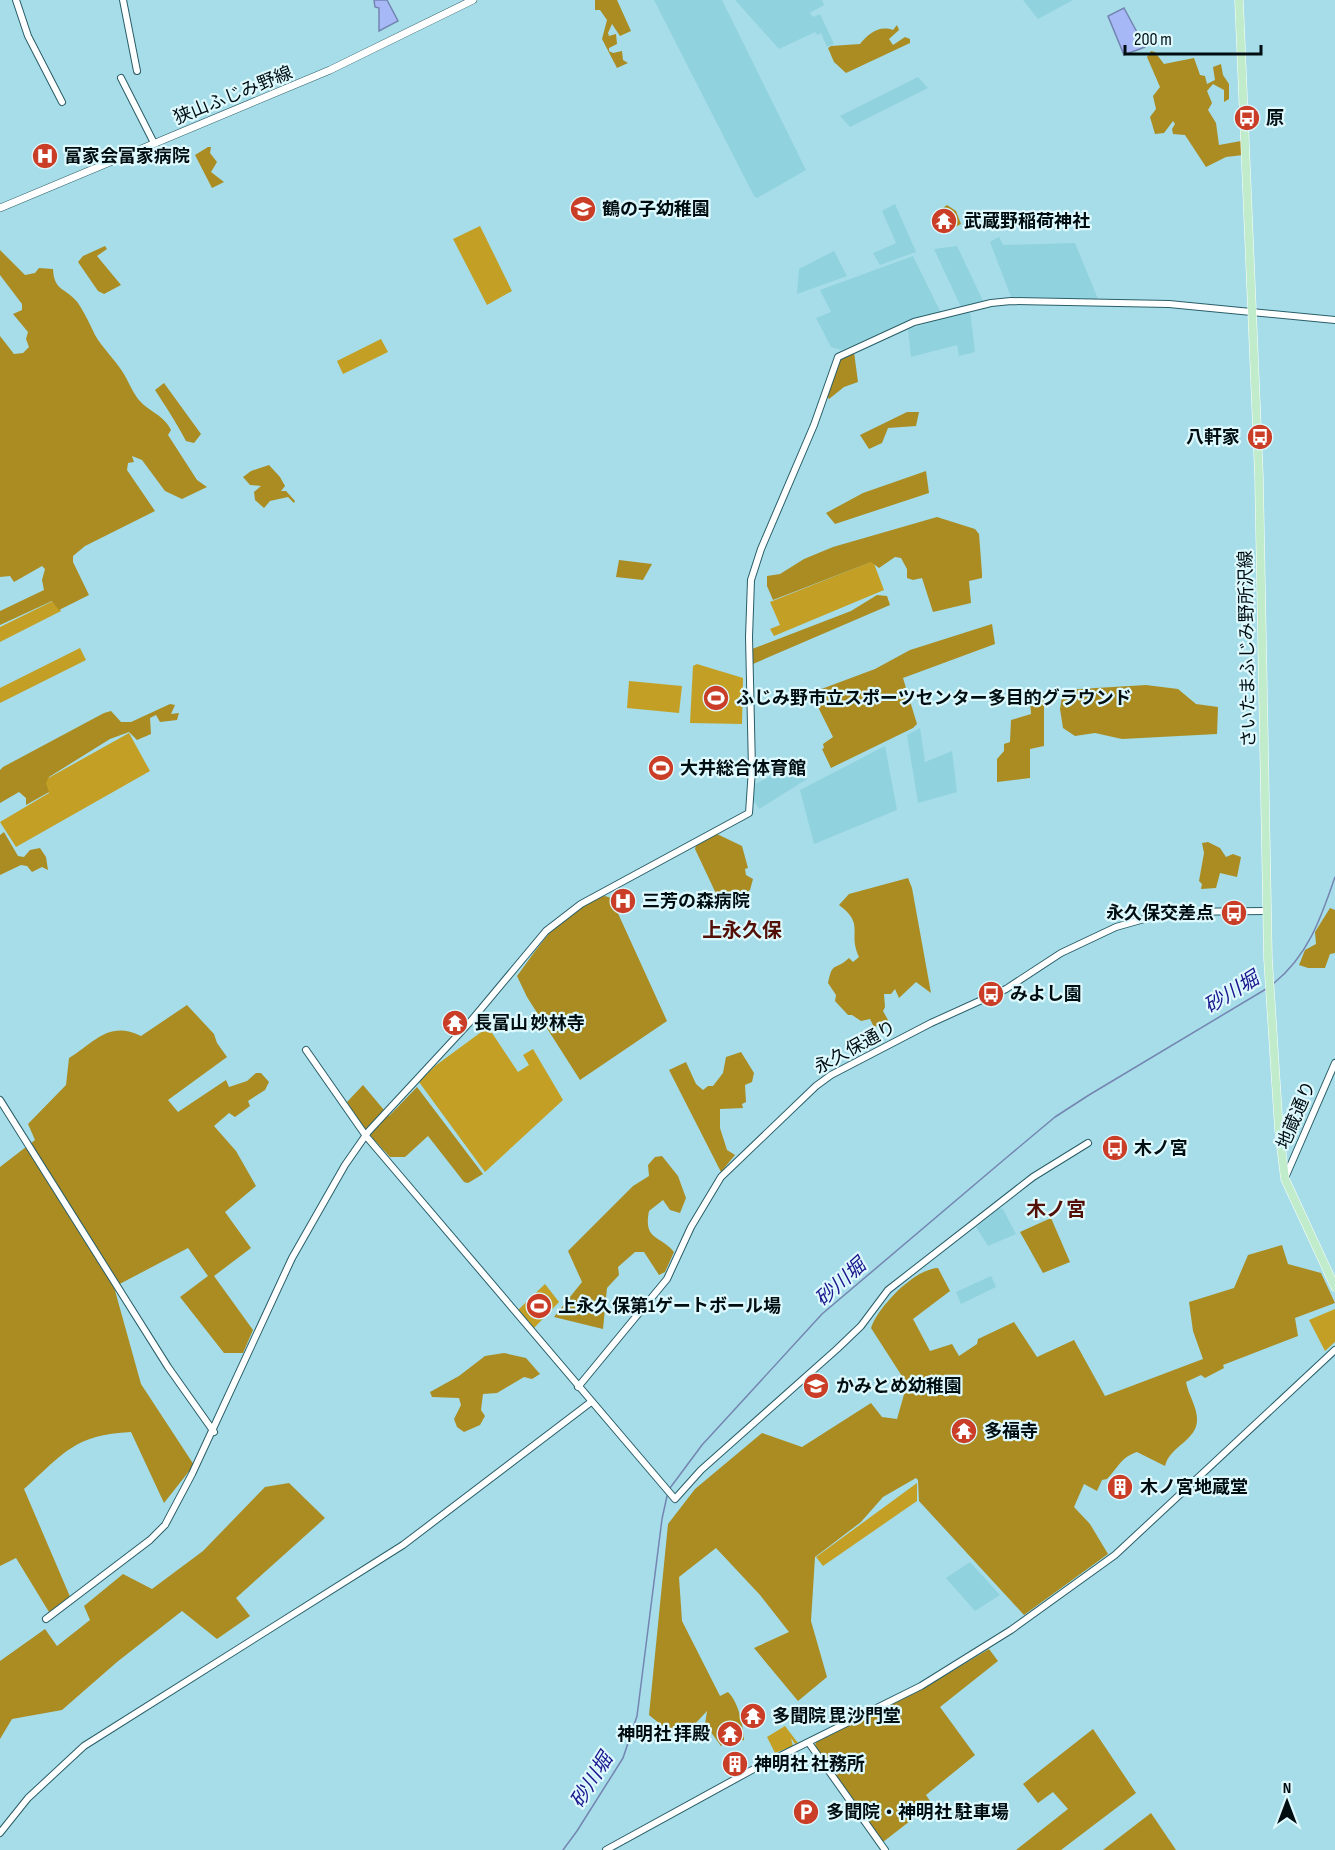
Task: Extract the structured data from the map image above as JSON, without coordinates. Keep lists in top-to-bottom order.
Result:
{
  "streets": {
    "main road": ["狭山ふじみ野線", "さいたまふじみ野所沢線"],
    "street": ["永久保通り", "地蔵通り"]
  },
  "crossings": [
    ["さいたまふじみ野所沢線", "永久保通り"],
    ["さいたまふじみ野所沢線", "地蔵通り"]
  ],
  "districts": ["上永久保", "木ノ宮"],
  "water": ["砂川堀"],
  "places": {
    "bus stop": [
      "原",
      "八軒家",
      "永久保交差点",
      "みよし園",
      "木ノ宮"
    ],
    "hospital": ["富家会富家病院", "三芳の森病院"],
    "school or university": ["鶴の子幼稚園", "かみとめ幼稚園"],
    "temple": [
      "武蔵野稲荷神社",
      "長富山 妙林寺",
      "多福寺",
      "多聞院 毘沙門堂",
      "神明社 拝殿"
    ],
    "sports": ["ふじみ野市⽴スポーツセンター多⽬的グラウンド", "大井総合体育館", "上永久保第1ゲートボール場"],
    "building": ["木ノ宮地蔵堂", "神明社 社務所"],
    "parking": ["多聞院・神明社 駐車場"]
  },
  "scale_bar": "200 m",
  "north": "top"
}
